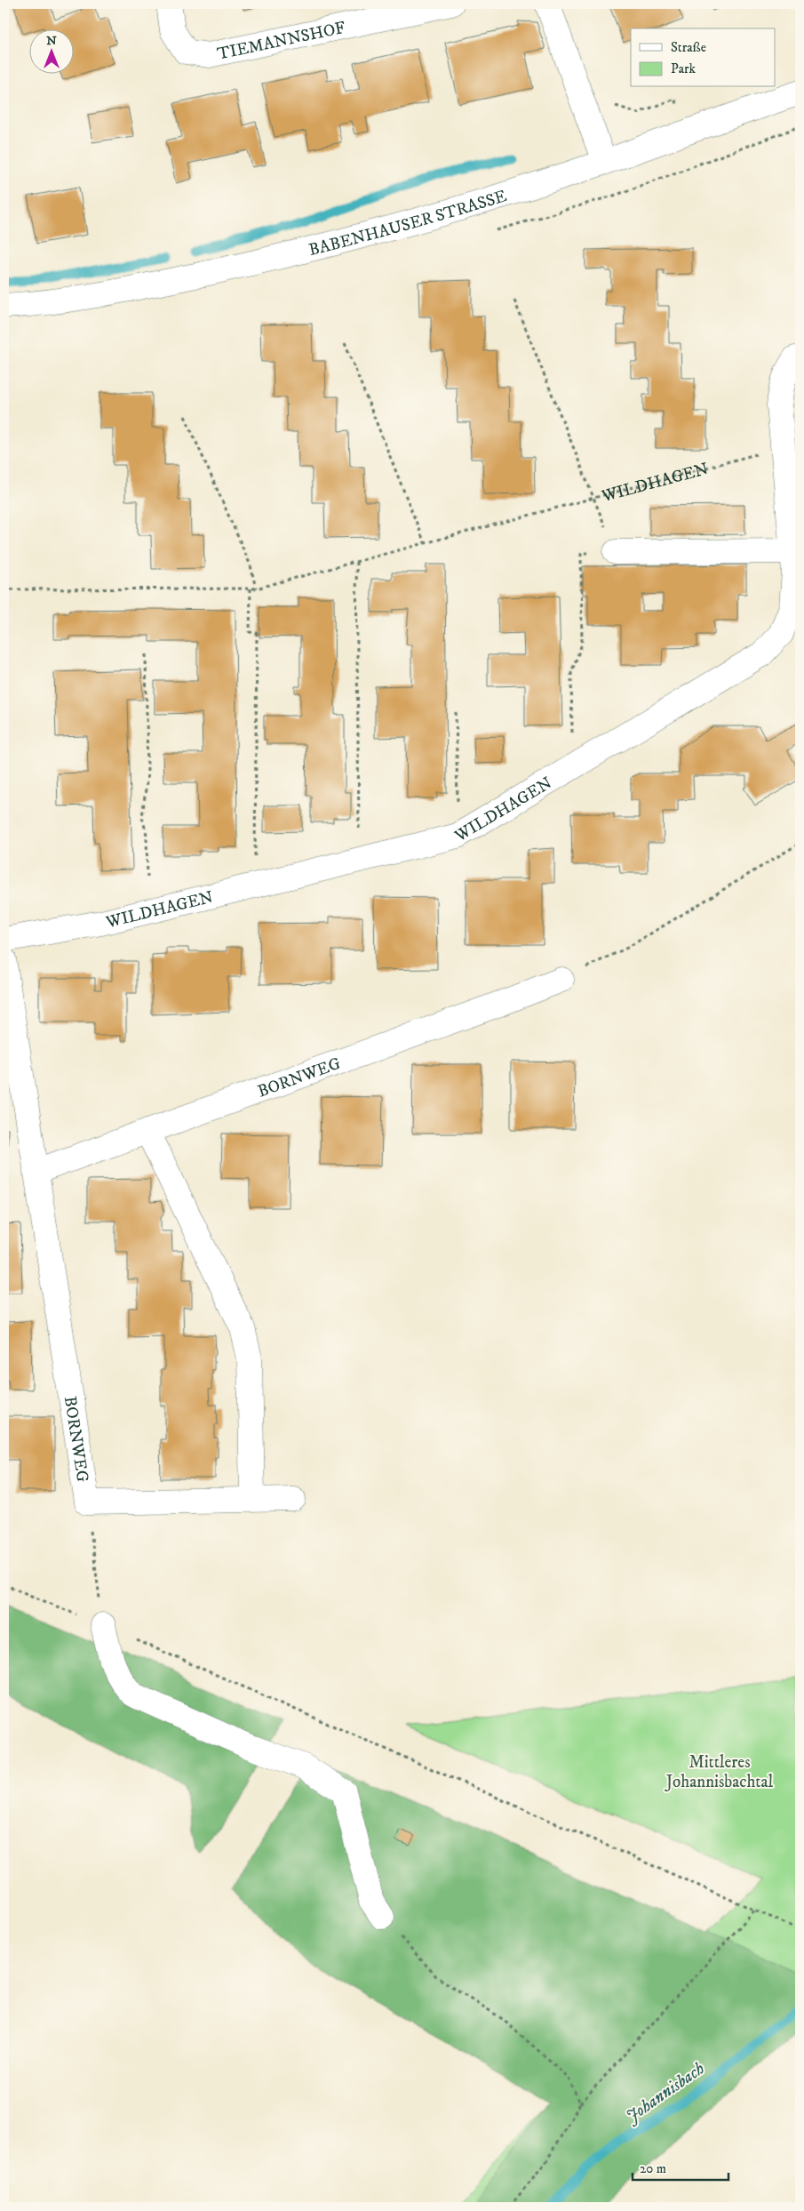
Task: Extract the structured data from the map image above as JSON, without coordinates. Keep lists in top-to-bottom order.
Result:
{
  "streets": {
    "street": [
      "TIEMANNSHOF",
      "BABENHAUSER STRASSE",
      "WILDHAGEN",
      "BORNWEG"
    ]
  },
  "water": ["Johannisbach"],
  "parks": ["Mittleres Johannisbachtal"],
  "legend": ["Straße", "Park"],
  "scale_bar": "20 m",
  "north": "top"
}
